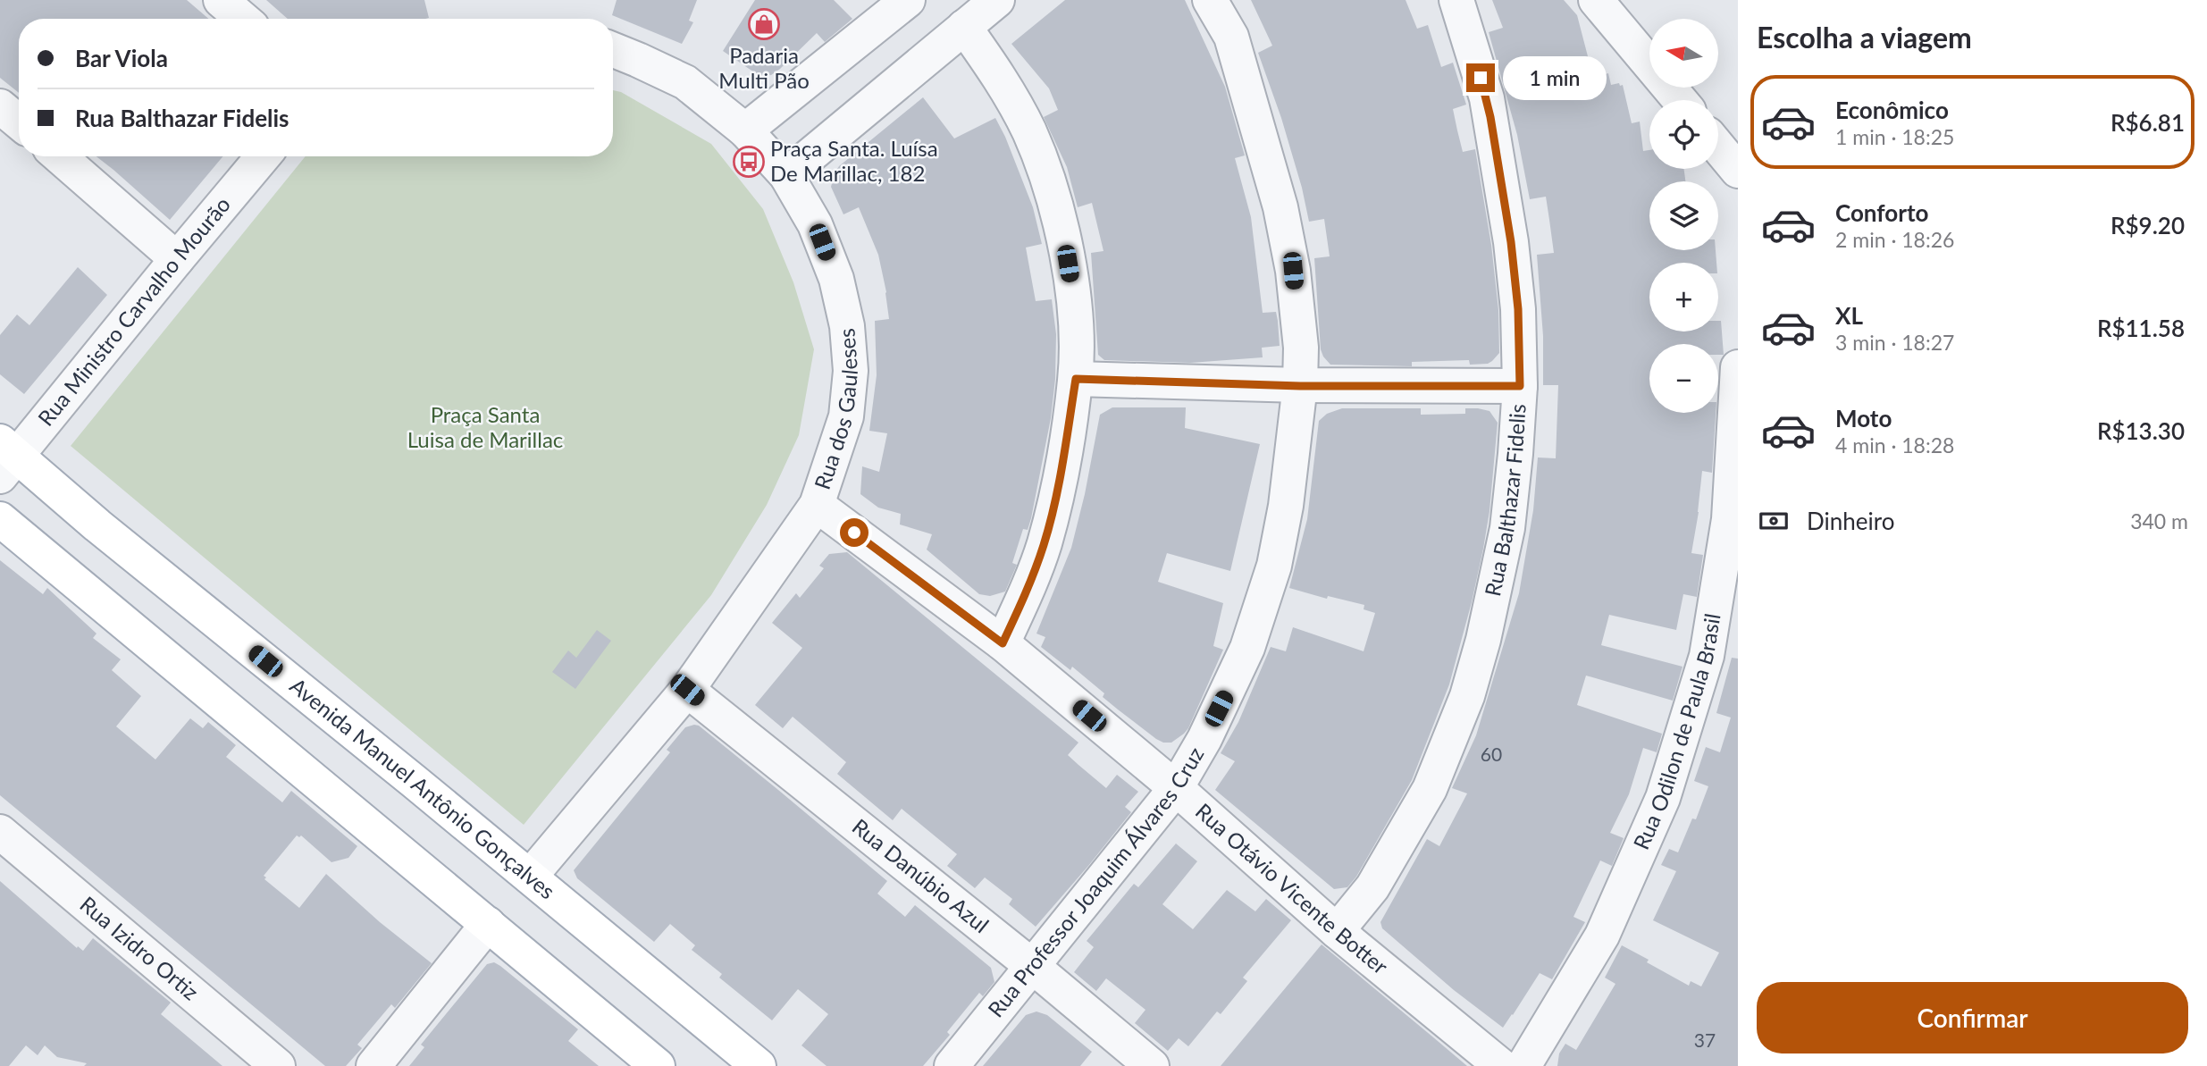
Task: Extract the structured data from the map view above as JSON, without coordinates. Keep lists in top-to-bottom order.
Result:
{
  "streets": {
    "main road": ["Avenida Manuel Antônio Gonçalves"],
    "street": [
      "Rua Ministro Carvalho Mourão",
      "Rua dos Gauleses",
      "Rua Balthazar Fidelis",
      "Rua Odilon de Paula Brasil",
      "Rua Danúbio Azul",
      "Rua Professor Joaquim Álvares Cruz",
      "Rua Otávio Vicente Botter",
      "Rua Izidro Ortiz"
    ]
  },
  "crossings": [
    ["Rua Ministro Carvalho Mourão", "Avenida Manuel Antônio Gonçalves"],
    ["Rua dos Gauleses", "Avenida Manuel Antônio Gonçalves"],
    ["Rua dos Gauleses", "Rua Danúbio Azul"],
    ["Rua dos Gauleses", "Rua Otávio Vicente Botter"],
    ["Rua Balthazar Fidelis", "Rua Otávio Vicente Botter"],
    ["Rua Danúbio Azul", "Rua Professor Joaquim Álvares Cruz"],
    ["Rua Professor Joaquim Álvares Cruz", "Rua Otávio Vicente Botter"]
  ],
  "parks": ["Praça Santa Luisa de Marillac"],
  "places": {
    "shop": ["Padaria Multi Pão"],
    "bus stop": ["Praça Santa. Luísa De Marillac, 182"]
  },
  "house_numbers": ["60", "37"],
  "north": "left",
  "page": {
    "heading": "Escolha a viagem",
    "map_buttons": ["+", "−"],
    "banner": ["Bar Viola", "Rua Balthazar Fidelis"],
    "bubble": "1 min",
    "list": [
      {
        "name": "Econômico",
        "note": "1 min · 18:25",
        "value": "R$6.81"
      },
      {
        "name": "Conforto",
        "note": "2 min · 18:26",
        "value": "R$9.20"
      },
      {
        "name": "XL",
        "note": "3 min · 18:27",
        "value": "R$11.58"
      },
      {
        "name": "Moto",
        "note": "4 min · 18:28",
        "value": "R$13.30"
      }
    ],
    "pay": ["Dinheiro", "340 m"],
    "buttons": "Confirmar"
  }
}
